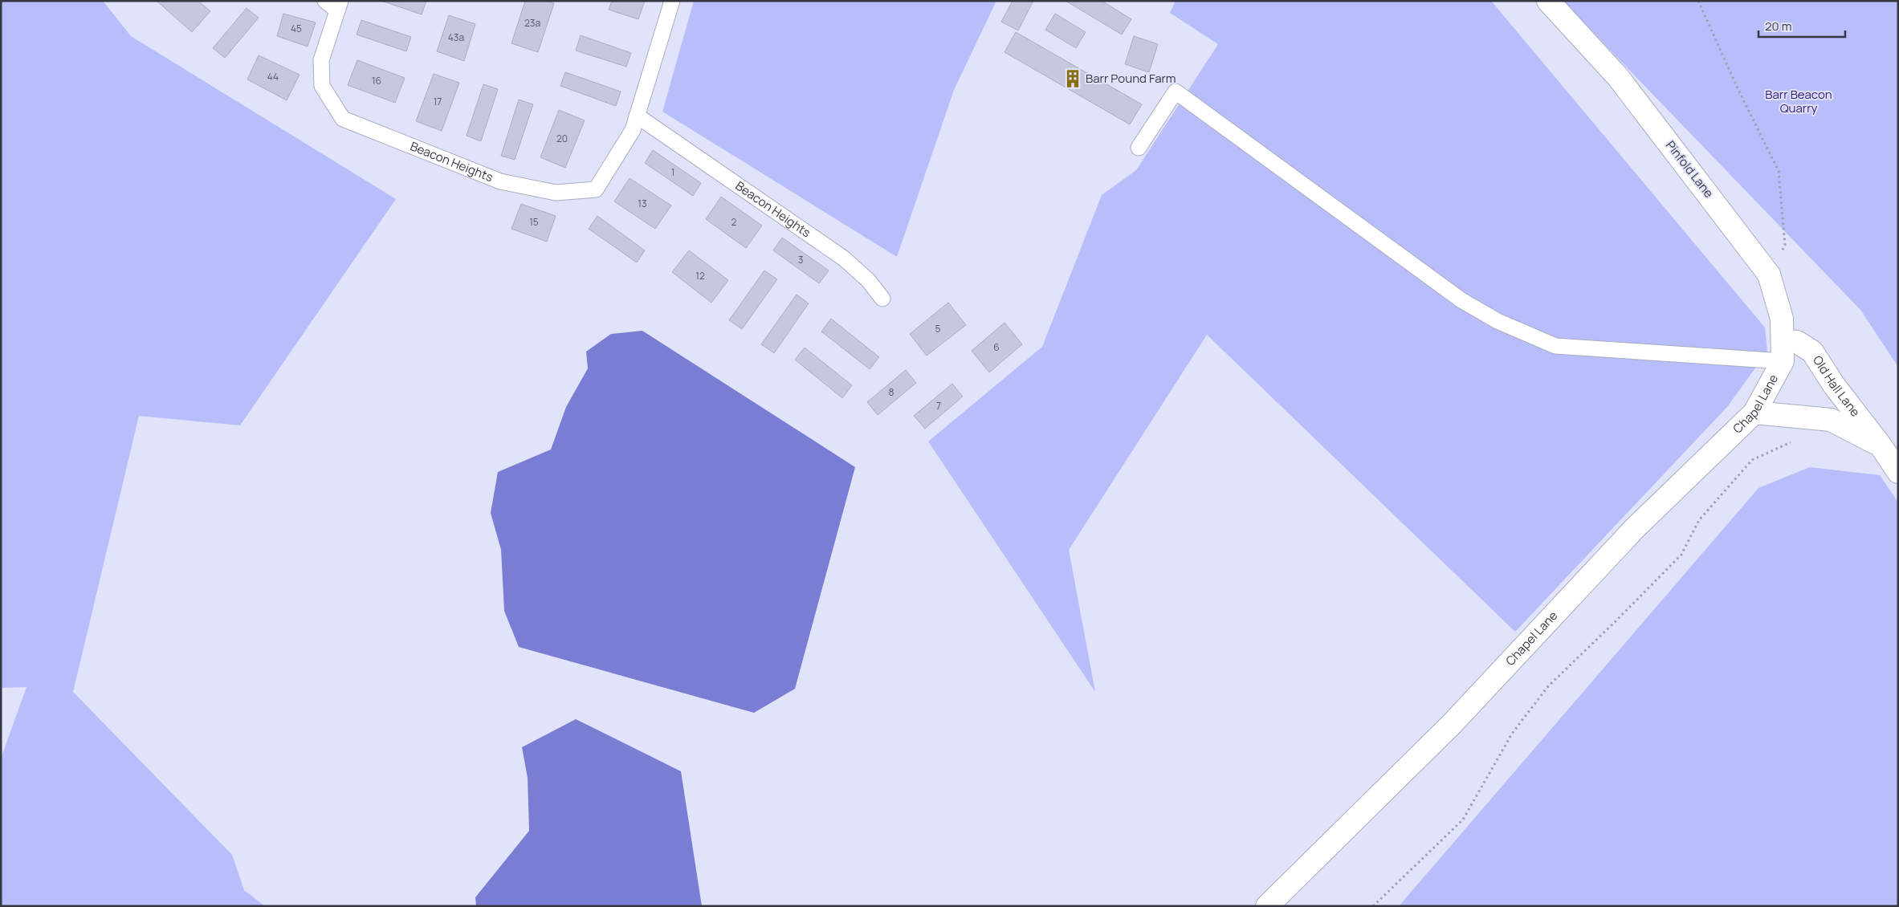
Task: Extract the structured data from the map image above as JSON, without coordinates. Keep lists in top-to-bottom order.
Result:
{
  "streets": {
    "street": ["Pinfold Lane", "Old Hall Lane", "Chapel Lane"],
    "lane": ["Beacon Heights"]
  },
  "crossings": [
    ["Pinfold Lane", "Old Hall Lane"],
    ["Pinfold Lane", "Chapel Lane"],
    ["Old Hall Lane", "Chapel Lane"]
  ],
  "parks": ["Barr Beacon Quarry"],
  "places": {
    "building": ["Barr Pound Farm"]
  },
  "house_numbers": [
    "23a",
    "45",
    "43a",
    "44",
    "16",
    "17",
    "20",
    "1",
    "13",
    "15",
    "2",
    "3",
    "12",
    "5",
    "6",
    "8",
    "7"
  ],
  "scale_bar": "20 m"
}
